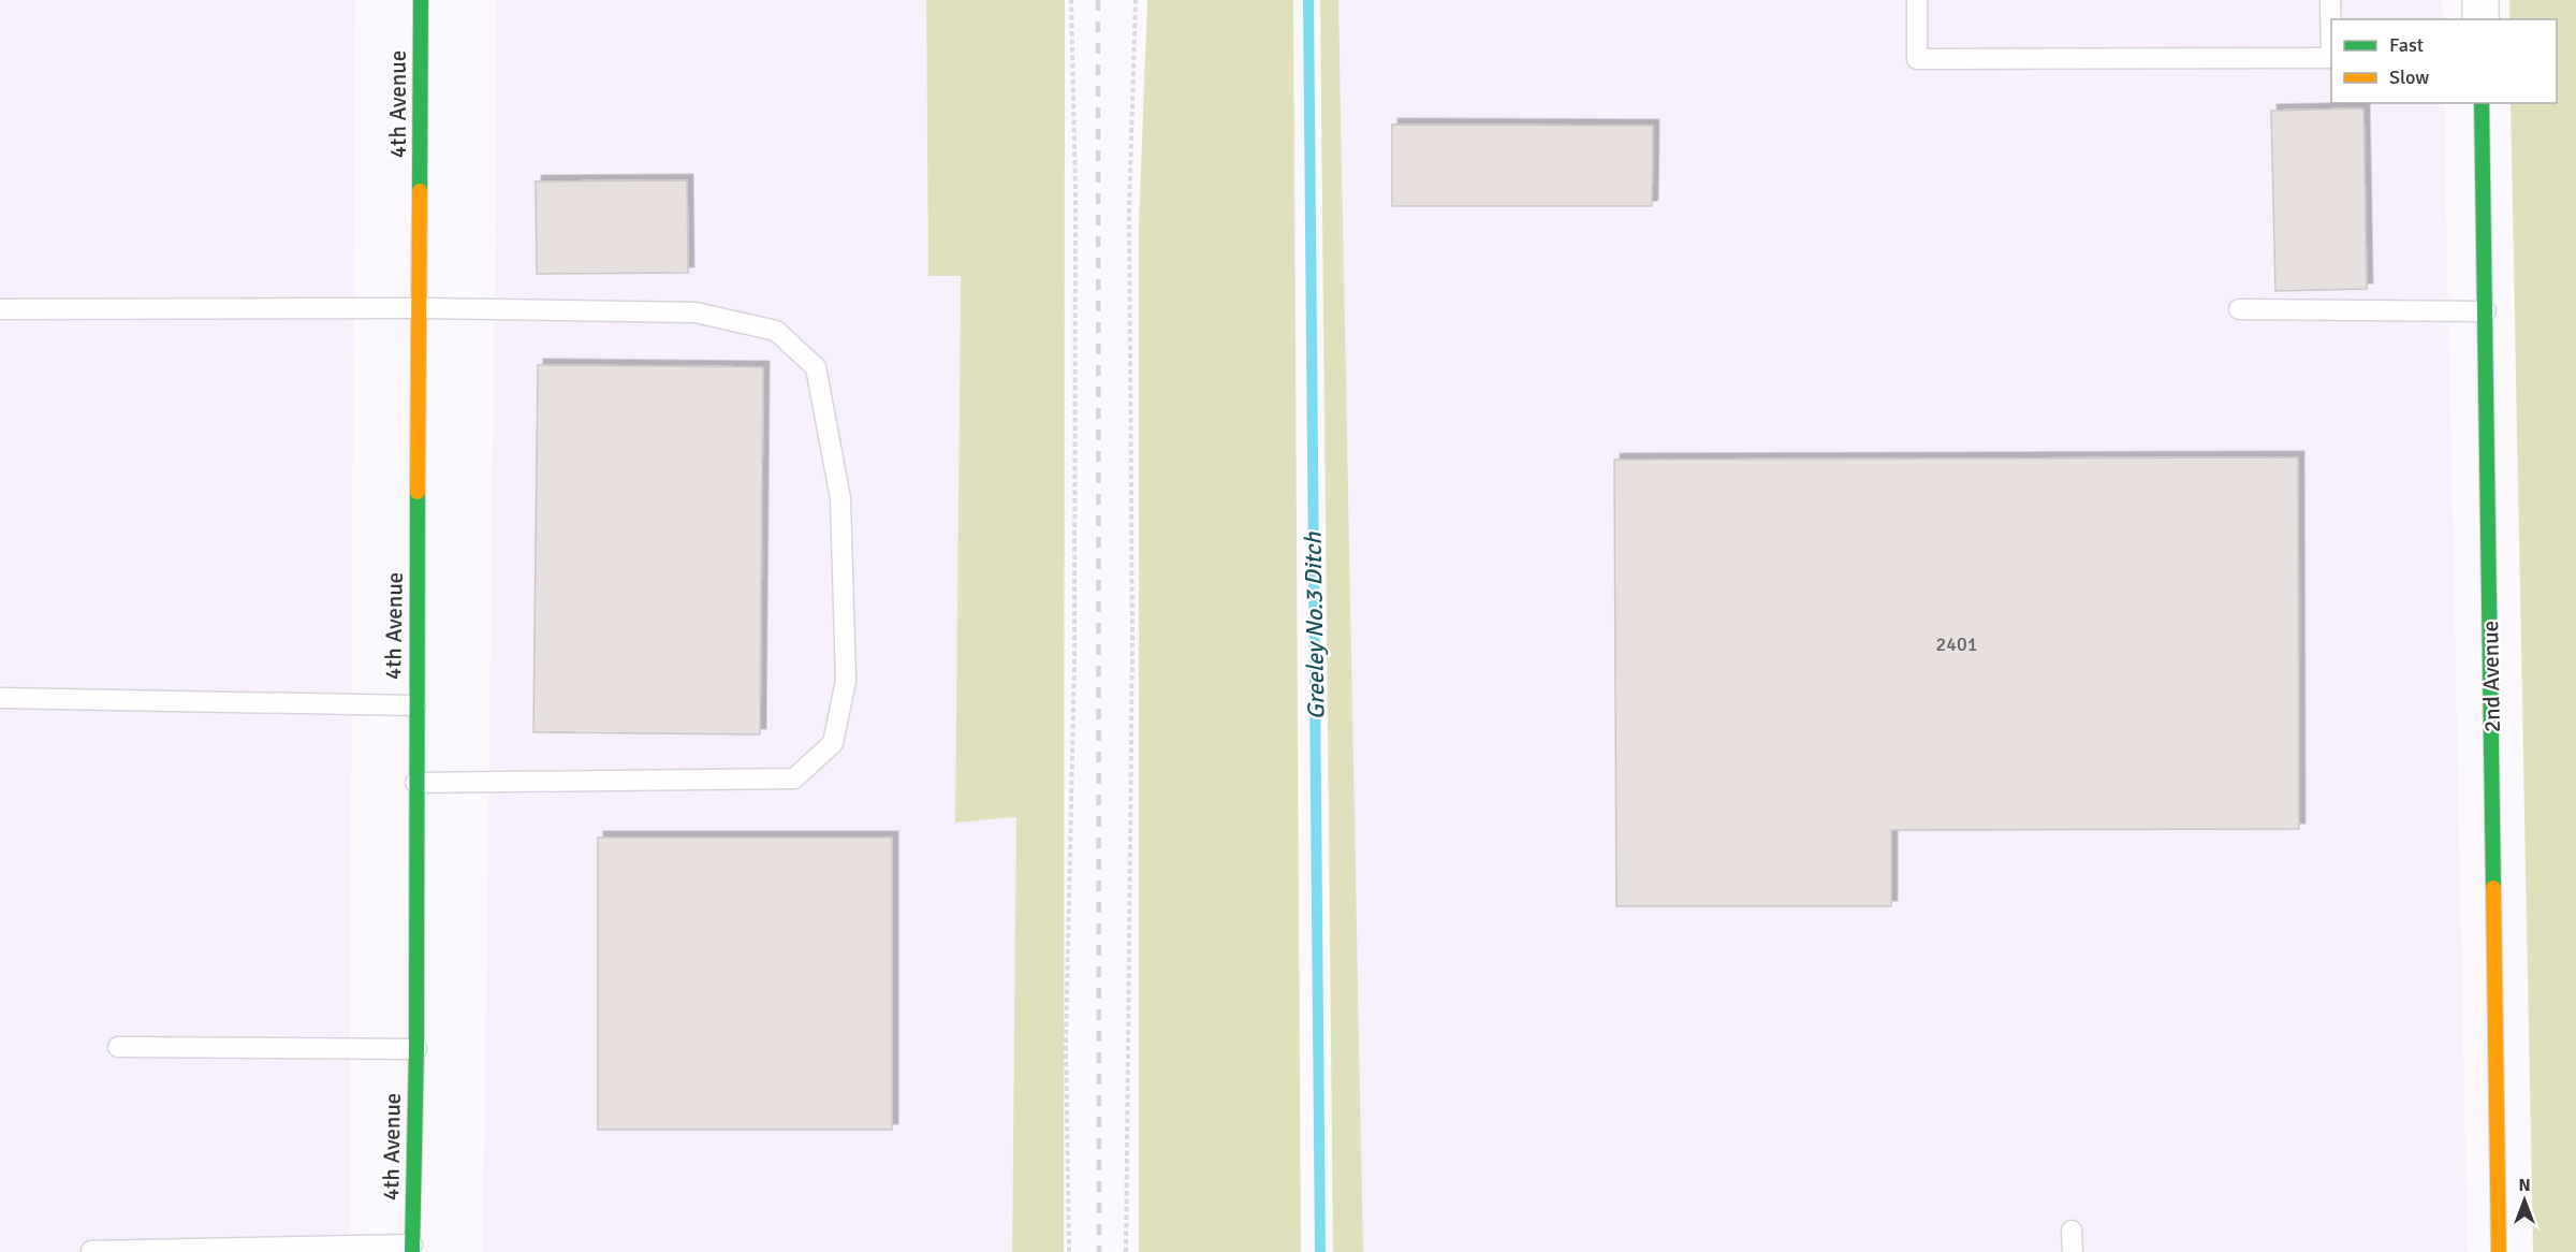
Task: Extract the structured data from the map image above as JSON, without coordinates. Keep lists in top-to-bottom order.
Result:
{
  "streets": {
    "street": ["4th Avenue", "2nd Avenue"]
  },
  "water": ["Greeley No.3 Ditch"],
  "house_numbers": ["2401"],
  "legend": ["Fast", "Slow"],
  "north": "top"
}
